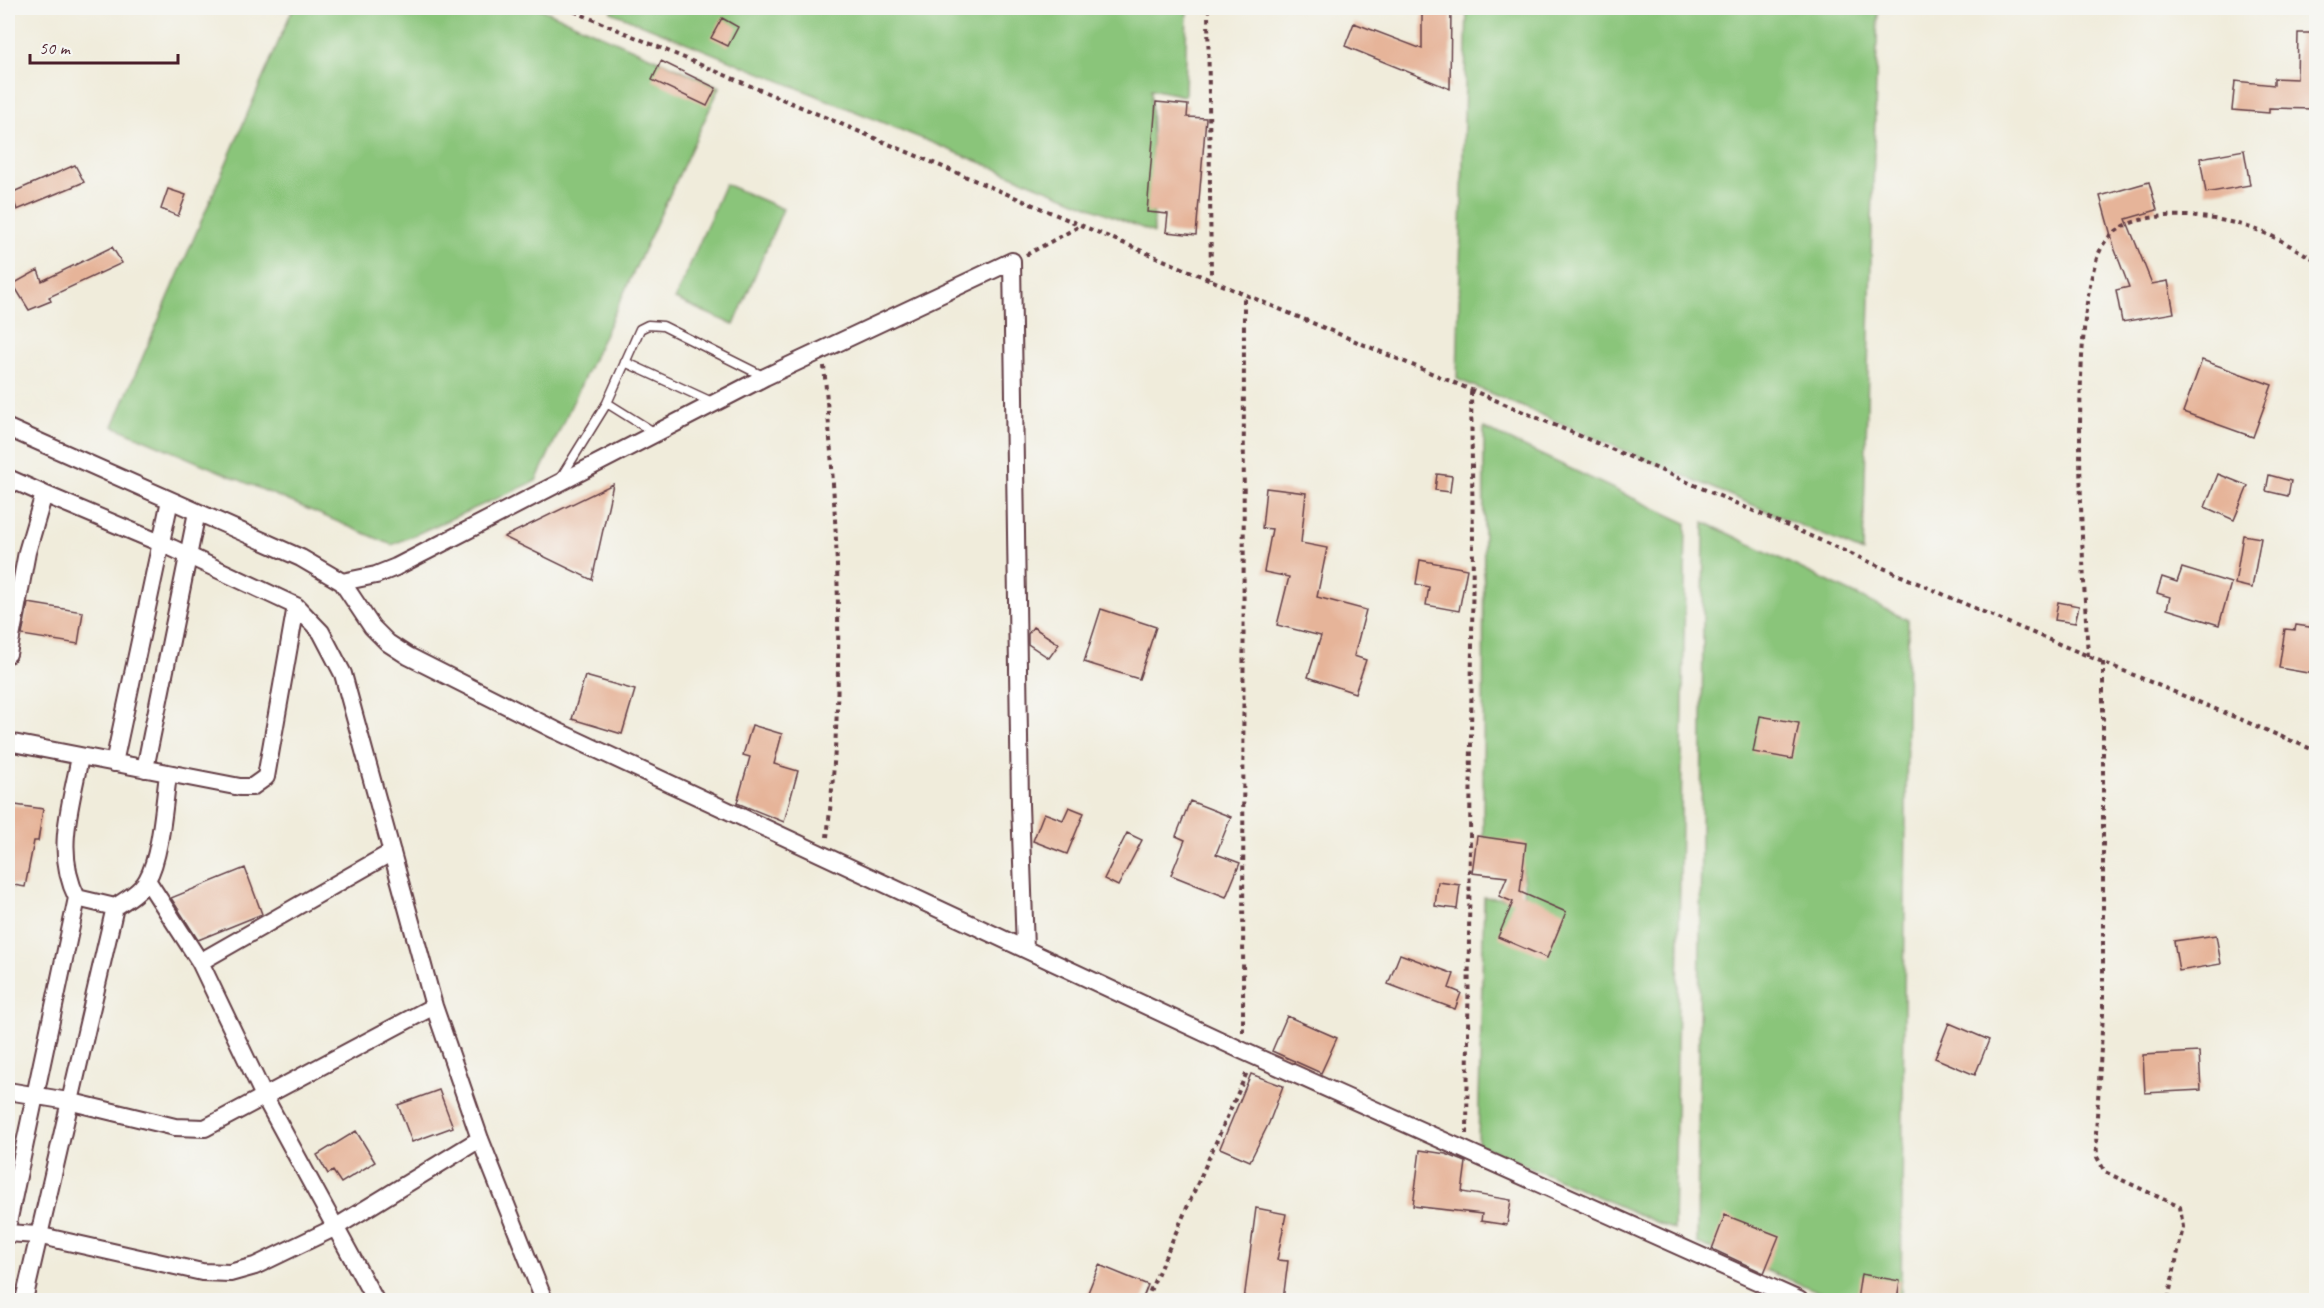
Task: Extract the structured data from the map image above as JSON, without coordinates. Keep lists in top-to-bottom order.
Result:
{
  "scale_bar": "50 m"
}
